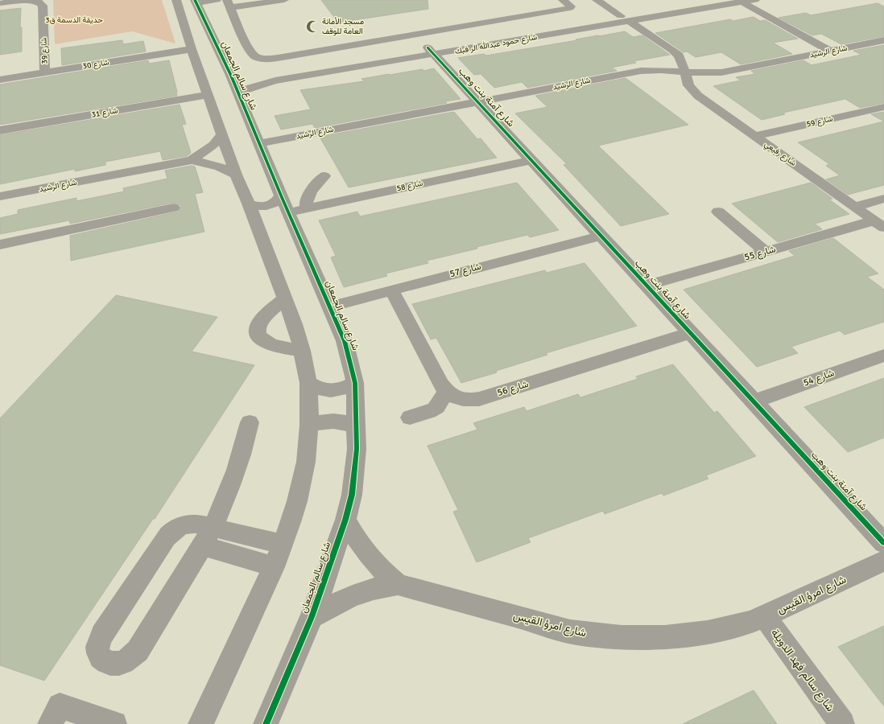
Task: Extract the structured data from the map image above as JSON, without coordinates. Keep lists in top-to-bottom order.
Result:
{
  "streets": {
    "street": [
      "شارع حمود عبدالله الر فبك",
      "شارع 39",
      "شارع الرشيد",
      "شارع 30",
      "شارع سالم الجمعان",
      "شارع آمنة بنت وهب",
      "شارع 31",
      "شارع 59",
      "شارع رفيعي",
      "شارع 58",
      "شارع 55",
      "شارع 57",
      "شارع 54",
      "شارع 56",
      "شارع امرؤ القيس",
      "شارع سالم فهد الدويلة"
    ]
  },
  "crossings": [
    ["شارع حمود عبدالله الر فبك", "شارع سالم الجمعان"],
    ["شارع حمود عبدالله الر فبك", "شارع آمنة بنت وهب"],
    ["شارع حمود عبدالله الر فبك", "شارع رفيعي"],
    ["شارع 39", "شارع 30"],
    ["شارع الرشيد", "شارع سالم الجمعان"],
    ["شارع الرشيد", "شارع آمنة بنت وهب"],
    ["شارع الرشيد", "شارع رفيعي"],
    ["شارع 30", "شارع سالم الجمعان"],
    ["شارع سالم الجمعان", "شارع 31"],
    ["شارع سالم الجمعان", "شارع 58"],
    ["شارع سالم الجمعان", "شارع 57"],
    ["شارع سالم الجمعان", "شارع امرؤ القيس"],
    ["شارع آمنة بنت وهب", "شارع 58"],
    ["شارع آمنة بنت وهب", "شارع 55"],
    ["شارع آمنة بنت وهب", "شارع 57"],
    ["شارع آمنة بنت وهب", "شارع 54"],
    ["شارع آمنة بنت وهب", "شارع 56"],
    ["شارع 59", "شارع رفيعي"],
    ["شارع رفيعي", "شارع 55"],
    ["شارع 57", "شارع 56"],
    ["شارع امرؤ القيس", "شارع سالم فهد الدويلة"]
  ],
  "parks": ["حديقة الدسمة ق3"],
  "places": {
    "mosque": ["مسجد الأمانة العامة للوقف"]
  }
}
